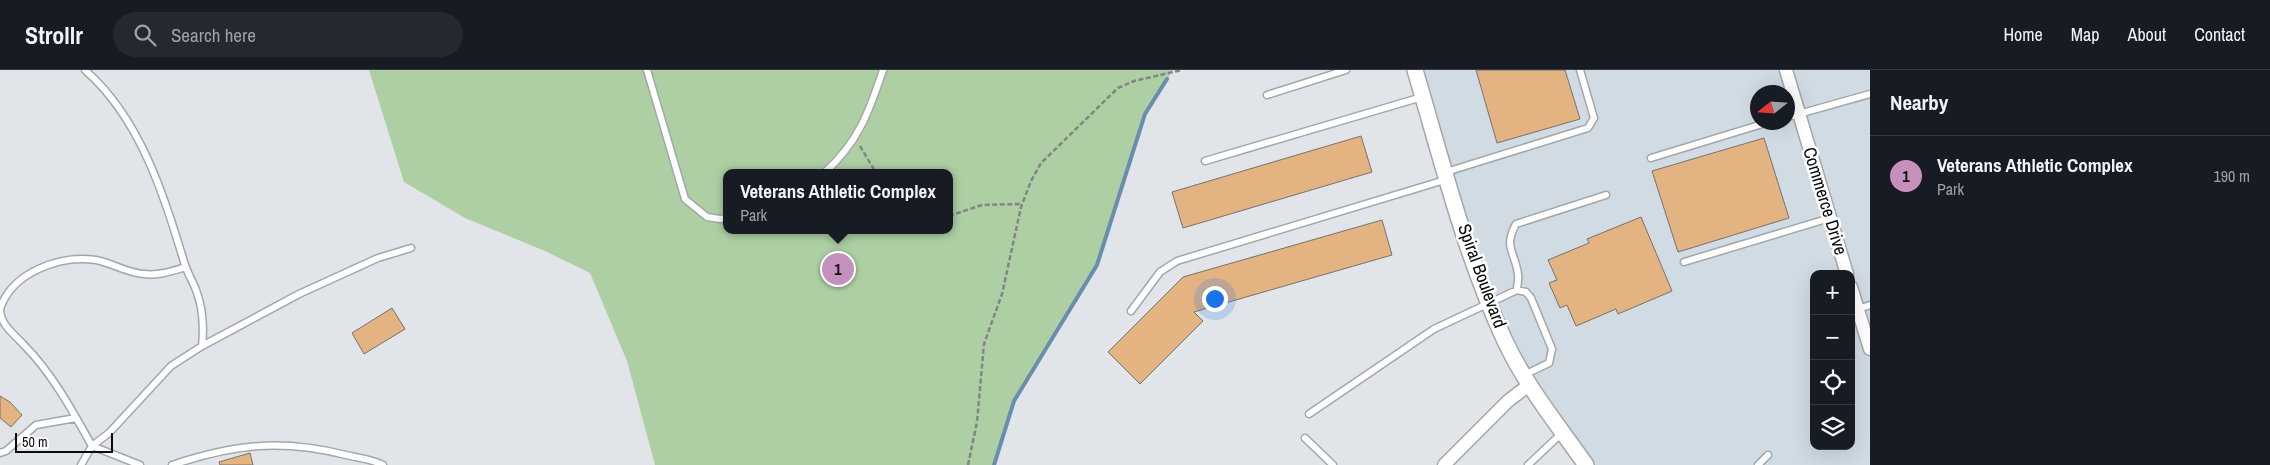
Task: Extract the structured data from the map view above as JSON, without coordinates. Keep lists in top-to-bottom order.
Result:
{
  "streets": {
    "street": ["Commerce Drive", "Spiral Boulevard"]
  },
  "scale_bar": "50 m",
  "north": "left",
  "page": {
    "header": "Strollr",
    "search": "Search here",
    "nav": [
      "Home",
      "Map",
      "About",
      "Contact"
    ],
    "heading": "Nearby",
    "list": [
      {
        "mark": "1",
        "name": "Veterans Athletic Complex",
        "note": "Park",
        "value": "190 m"
      }
    ],
    "popup": ["Veterans Athletic Complex", "Park"],
    "pins": "1",
    "map_buttons": ["+", "−"],
    "scale": "50 m"
  }
}
